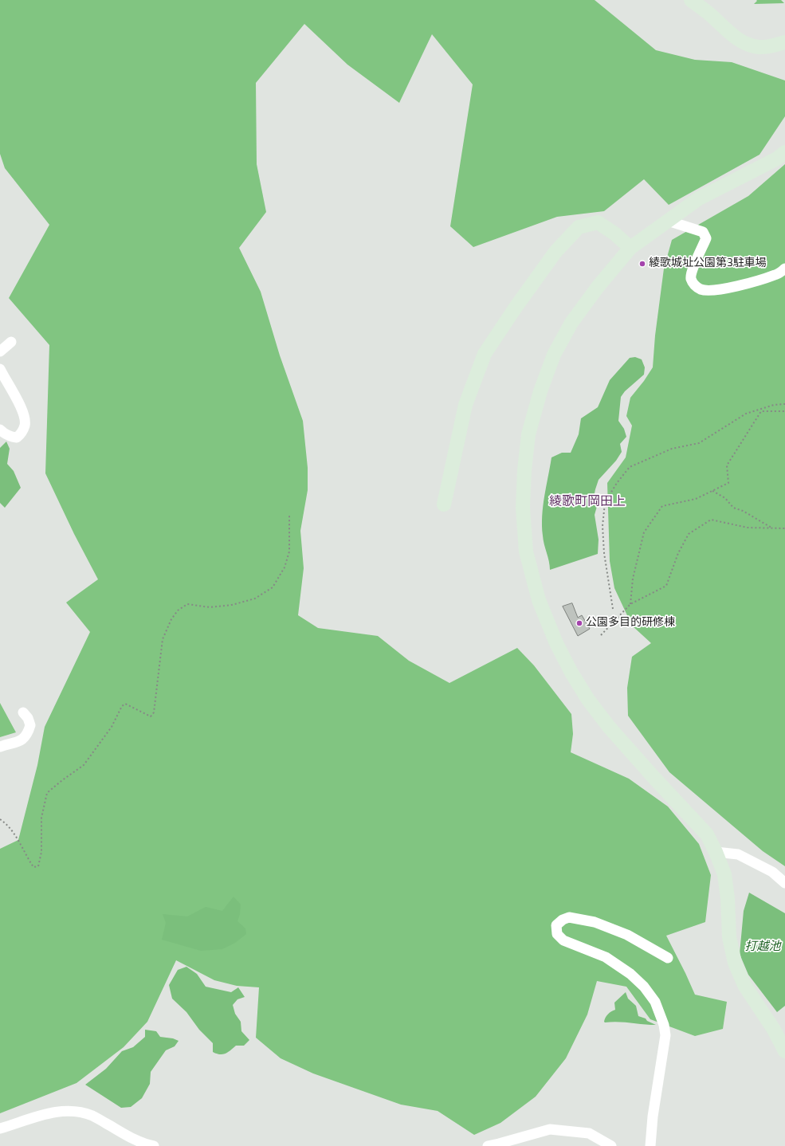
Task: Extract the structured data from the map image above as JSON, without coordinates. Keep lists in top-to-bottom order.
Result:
{
  "districts": ["綾歌町岡田上"],
  "water": ["打越池"],
  "places": ["綾歌城址公園第3駐車場", "公園多目的研修棟"]
}
